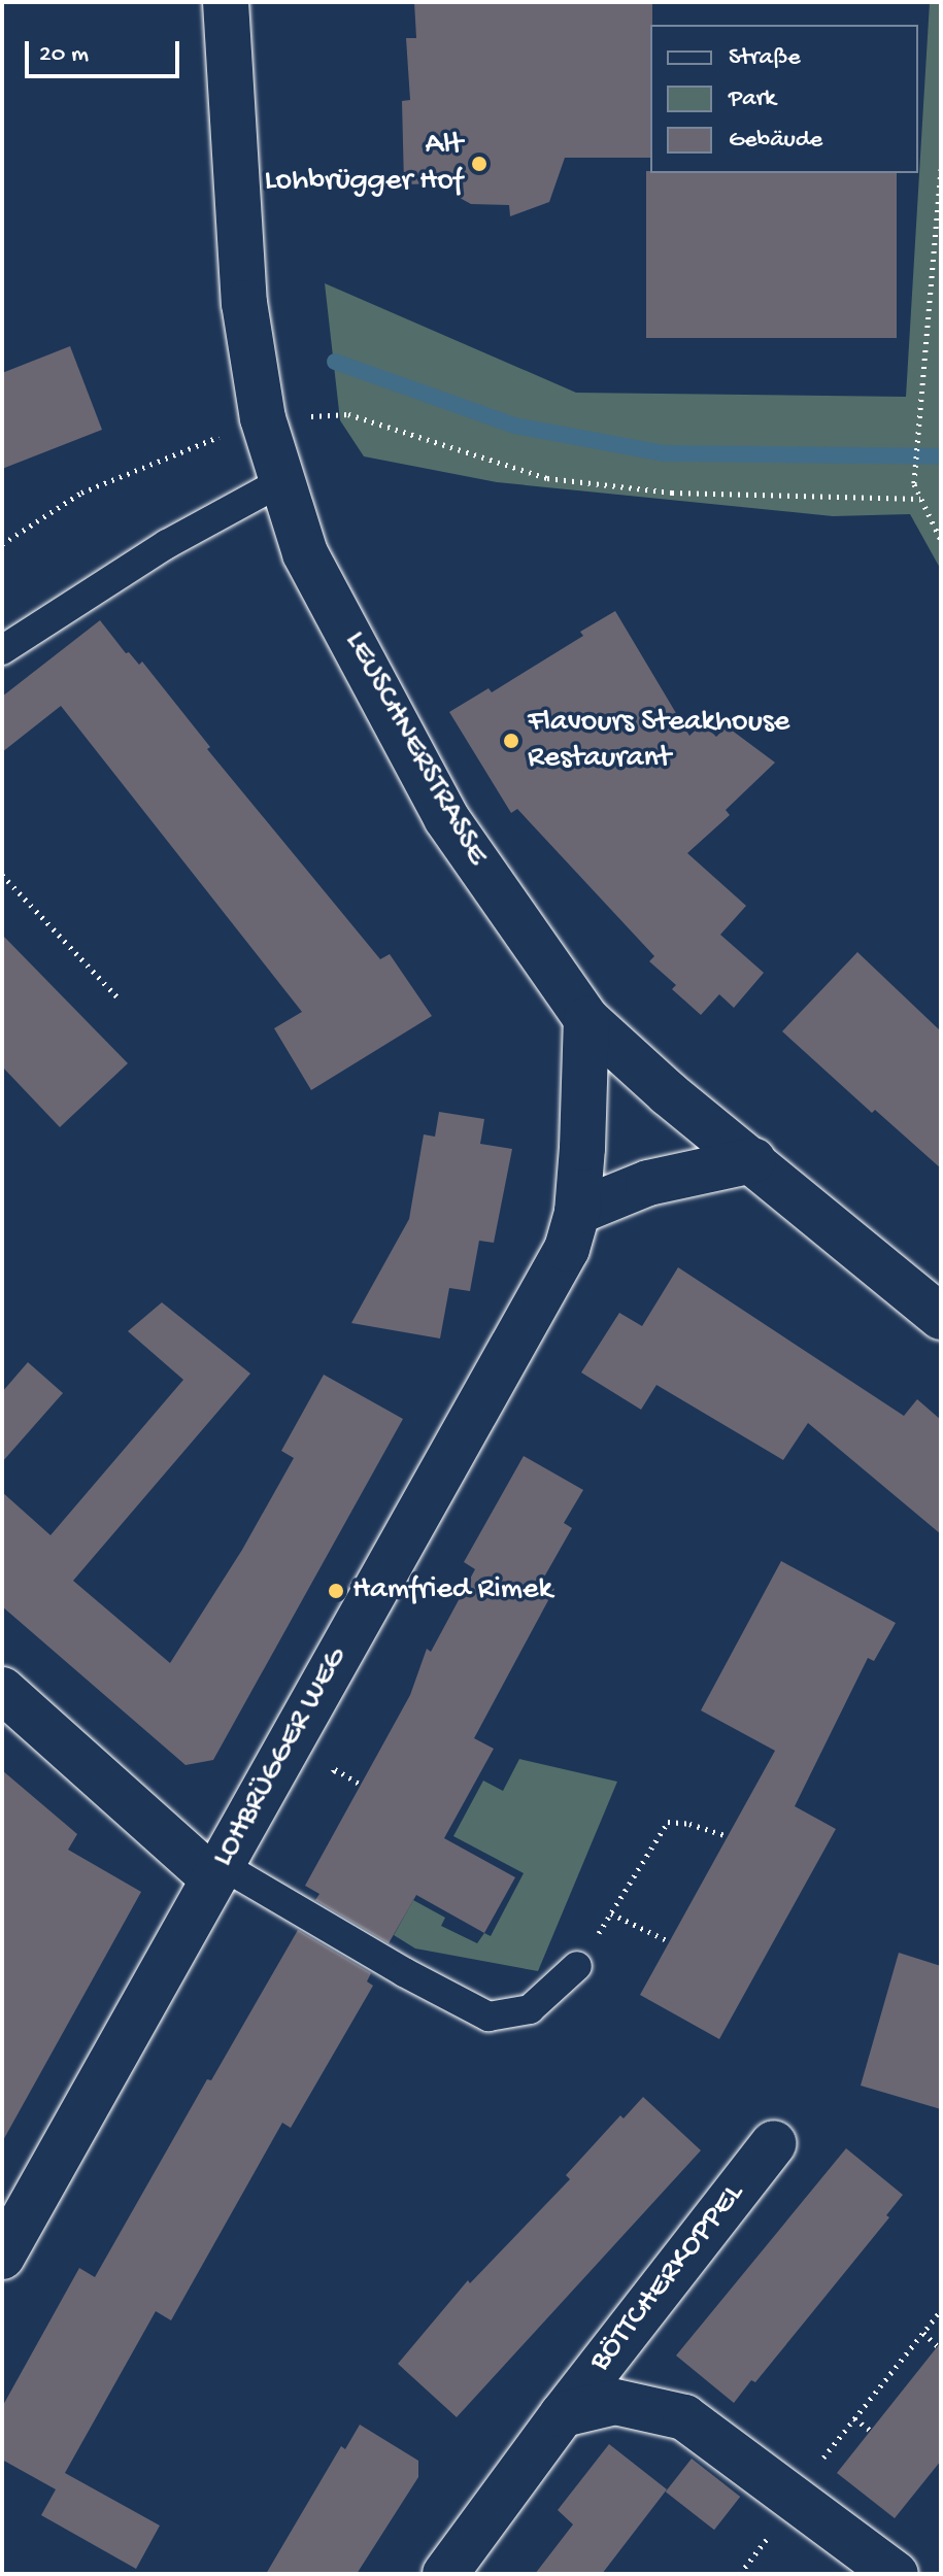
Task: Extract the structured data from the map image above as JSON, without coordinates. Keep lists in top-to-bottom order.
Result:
{
  "streets": {
    "street": ["LEUSCHNERSTRASSE", "LOHBRÜGGER WEG", "BÖTTCHERKOPPEL"]
  },
  "crossings": [
    ["LEUSCHNERSTRASSE", "LOHBRÜGGER WEG"]
  ],
  "places": ["Alt Lohbrügger Hof", "Flavours Steakhouse Restaurant", "Hamfried Rimek"],
  "legend": ["Straße", "Park", "Gebäude"],
  "scale_bar": "20 m"
}
